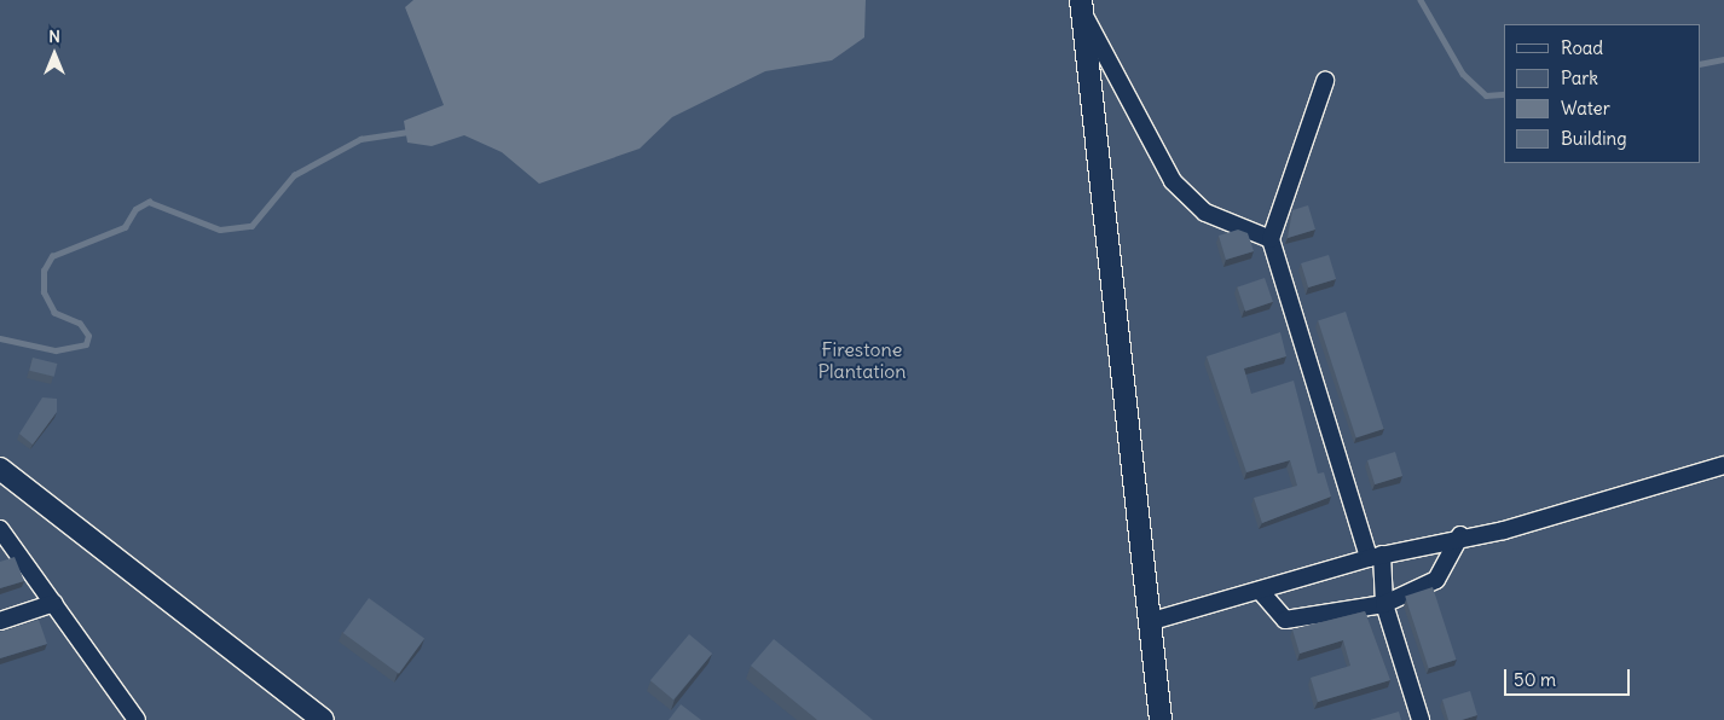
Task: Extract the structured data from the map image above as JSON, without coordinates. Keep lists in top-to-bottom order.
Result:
{
  "parks": ["Firestone Plantation"],
  "legend": [
    "Road",
    "Park",
    "Water",
    "Building"
  ],
  "scale_bar": "50 m",
  "north": "top"
}
